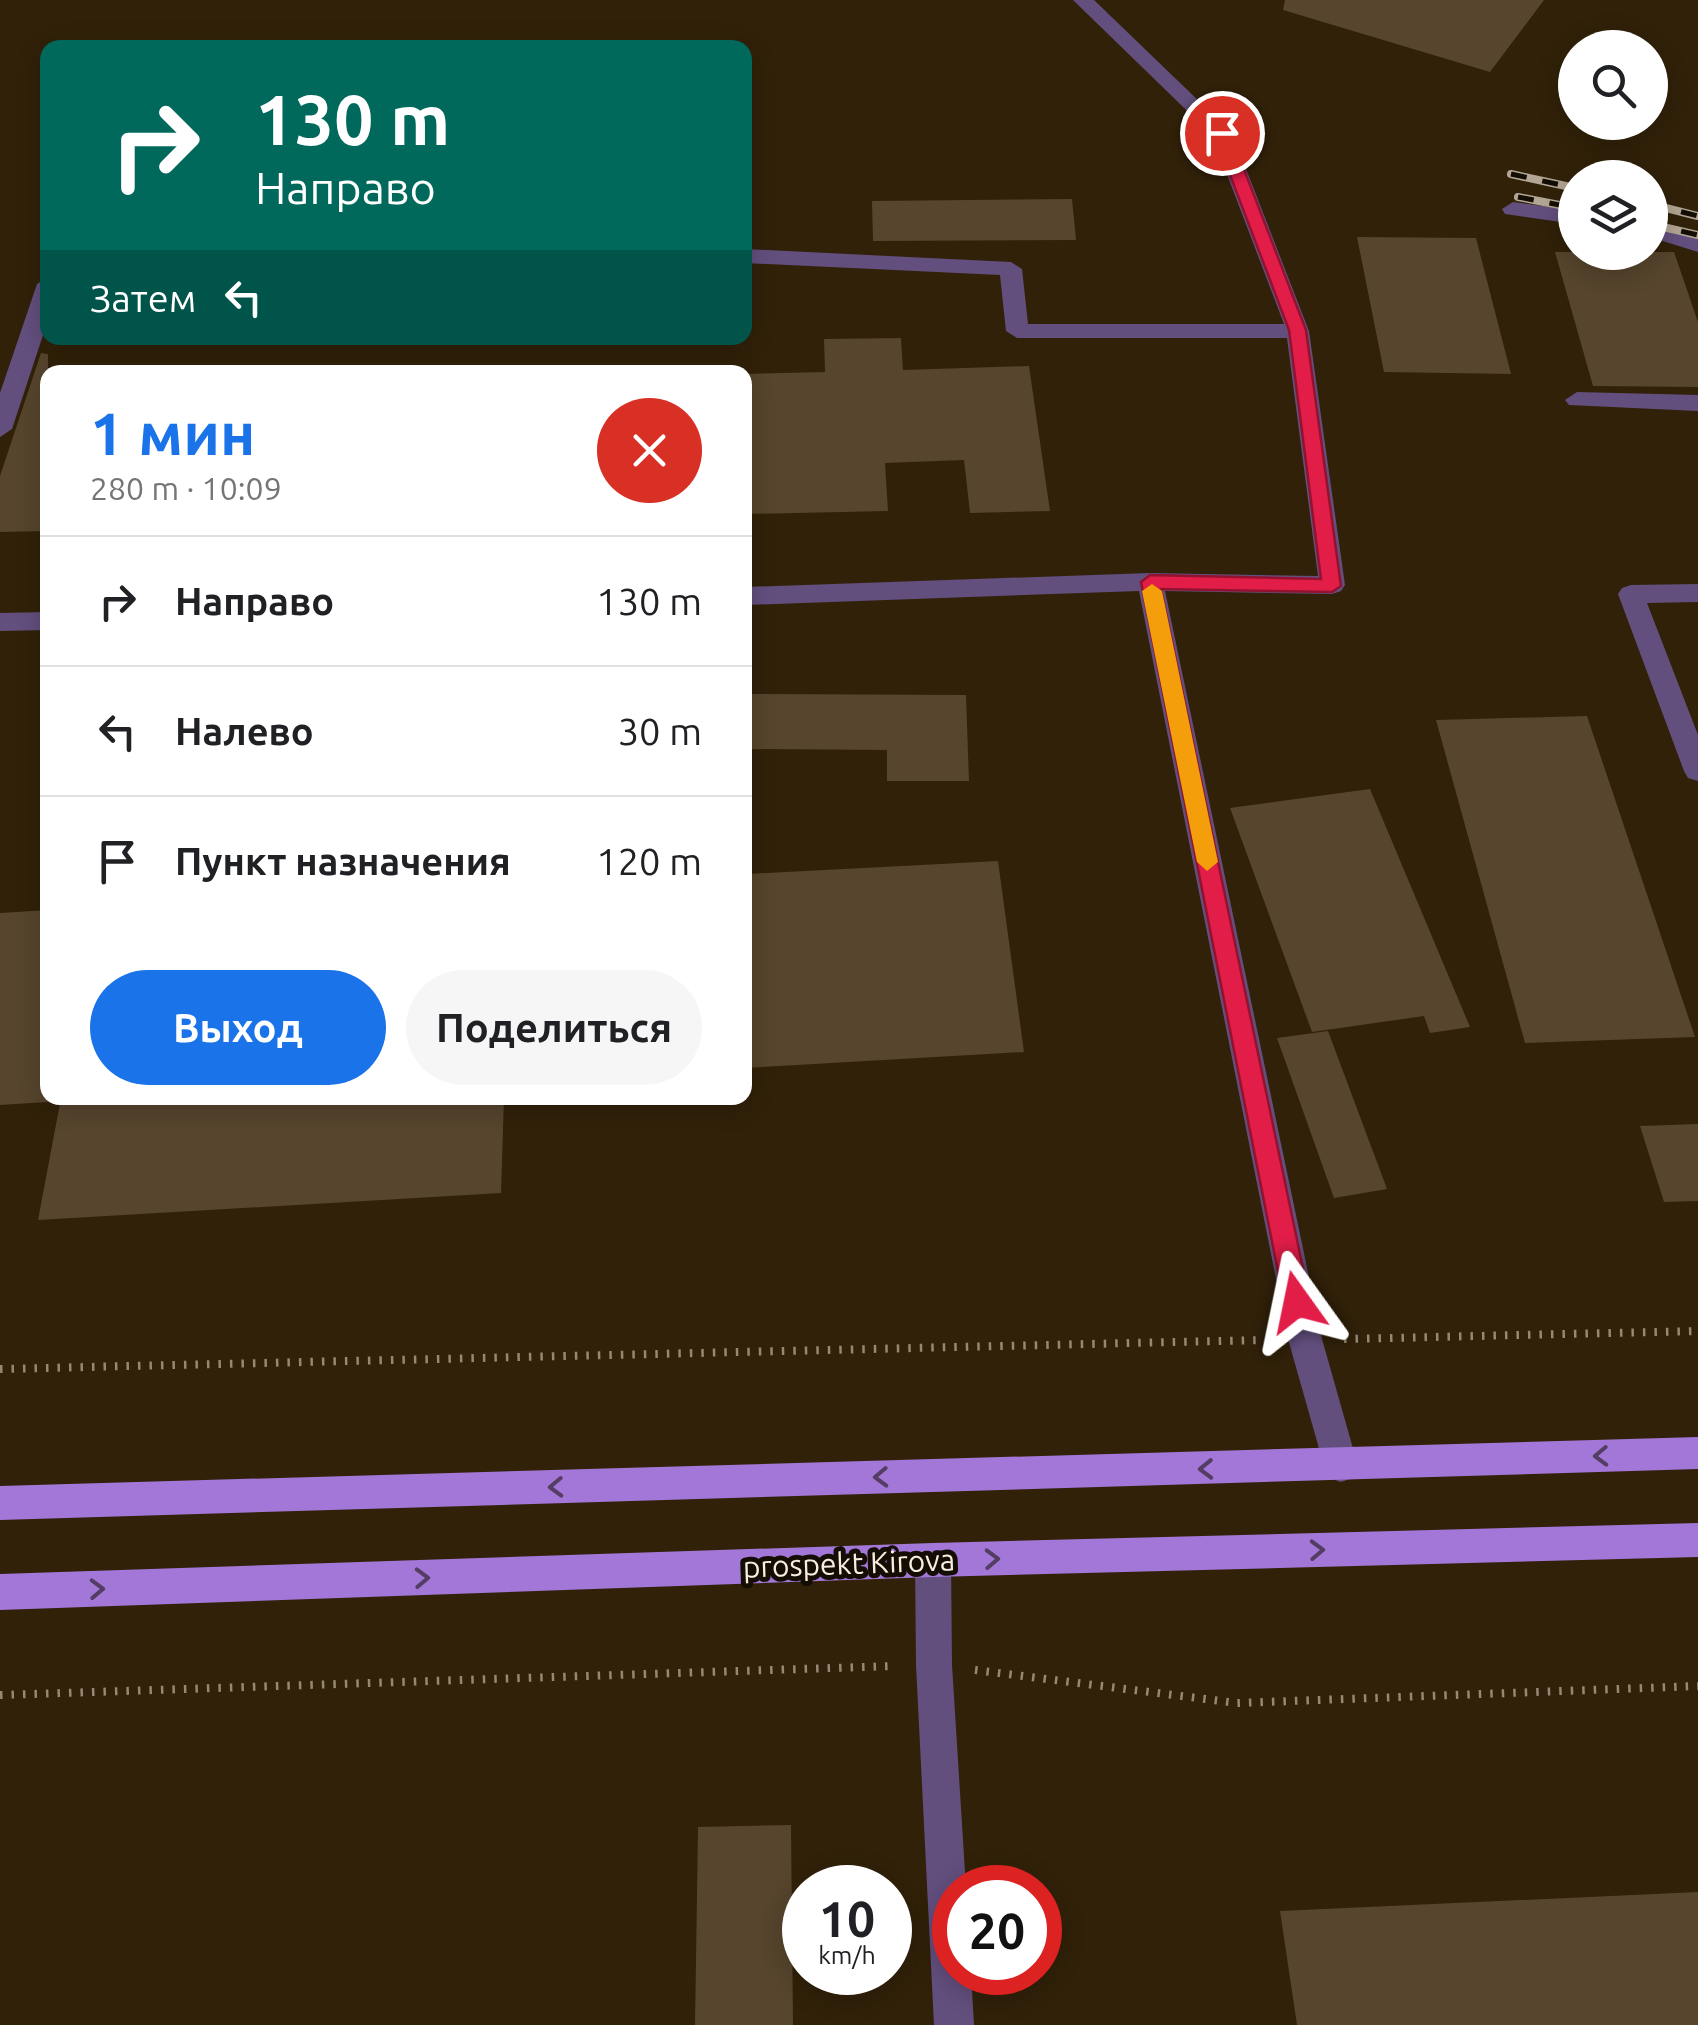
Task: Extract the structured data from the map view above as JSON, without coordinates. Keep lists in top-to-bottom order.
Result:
{
  "streets": {
    "main road": ["prospekt Kirova"]
  },
  "page": {
    "turn": ["130 m", "Направо"],
    "then": "Затем",
    "heading": ["1 мин", "280 m · 10:09"],
    "list": [
      {
        "name": "Направо",
        "value": "130 m"
      },
      {
        "name": "Налево",
        "value": "30 m"
      },
      {
        "name": "Пункт назначения",
        "value": "120 m"
      }
    ],
    "buttons": ["Выход", "Поделиться"],
    "speed": "10 km/h",
    "limit": "20"
  }
}
